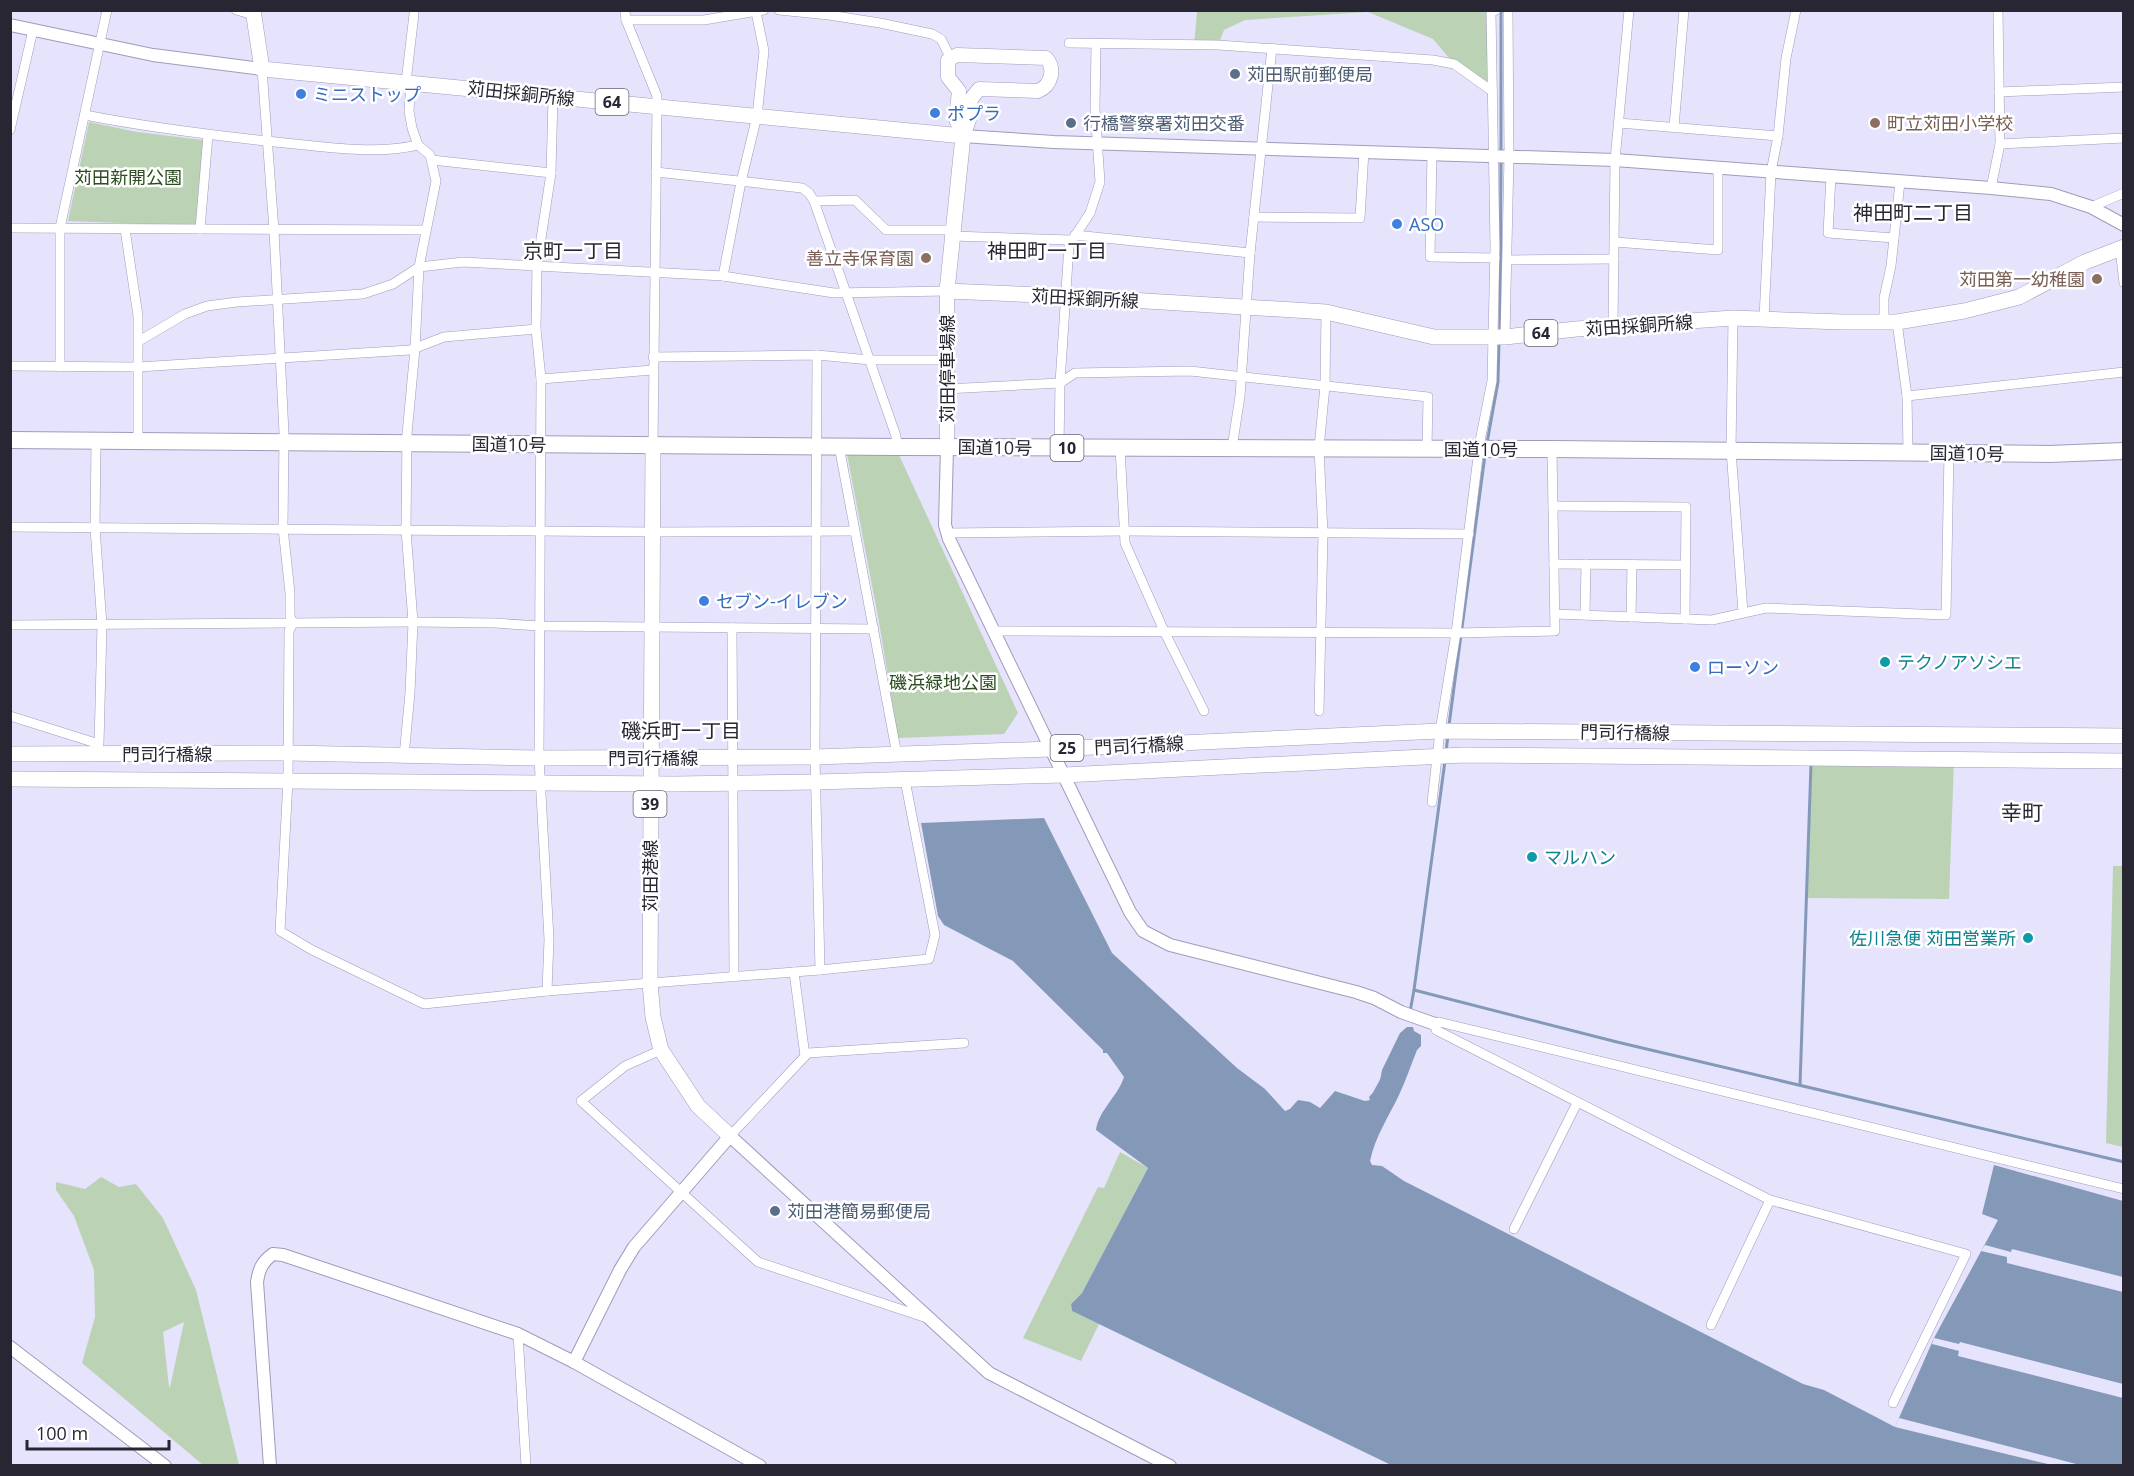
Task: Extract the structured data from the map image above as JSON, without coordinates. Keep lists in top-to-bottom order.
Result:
{
  "streets": {
    "highway": ["国道10号", "10"],
    "main road": [
      "苅田採銅所線",
      "64",
      "苅田停車場線",
      "門司行橋線",
      "25",
      "39",
      "苅田港線"
    ]
  },
  "crossings": [
    ["苅田採銅所線", "苅田停車場線"],
    ["苅田停車場線", "国道10号"],
    ["国道10号", "苅田港線"],
    ["門司行橋線", "苅田港線"]
  ],
  "districts": [
    "神田町二丁目",
    "京町一丁目",
    "神田町一丁目",
    "磯浜町一丁目",
    "幸町"
  ],
  "parks": ["苅田新開公園", "磯浜緑地公園"],
  "places": [
    "苅田駅前郵便局",
    "ミニストップ",
    "ポプラ",
    "行橋警察署苅田交番",
    "町立苅田小学校",
    "ASO",
    "善立寺保育園",
    "苅田第一幼稚園",
    "セブン-イレブン",
    "テクノアソシエ",
    "ローソン",
    "マルハン",
    "佐川急便 苅田営業所",
    "苅田港簡易郵便局"
  ],
  "scale_bar": "100 m"
}
